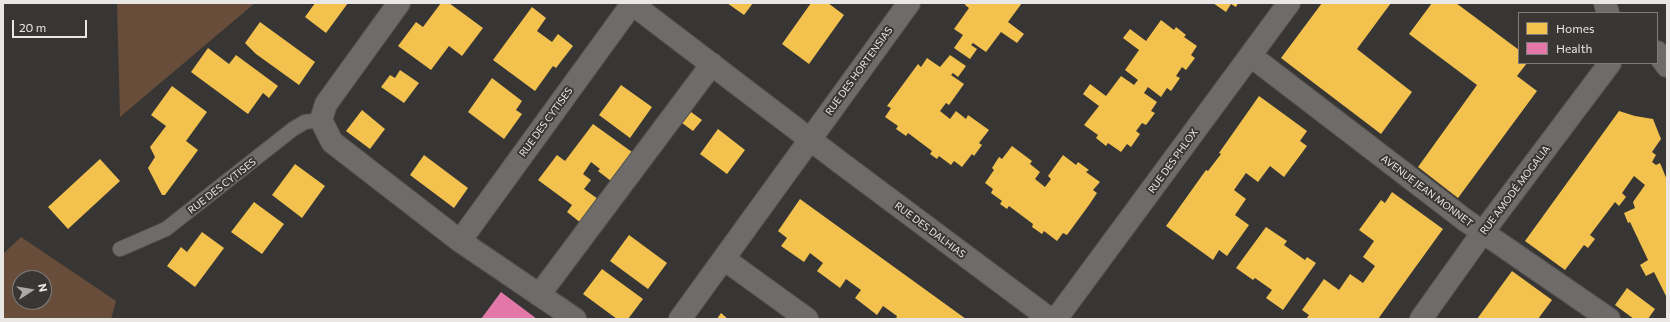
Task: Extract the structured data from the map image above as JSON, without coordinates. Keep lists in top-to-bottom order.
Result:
{
  "streets": {
    "street": [
      "RUE DES HORTENSIAS",
      "RUE DES CYTISES",
      "RUE DES PHLOX",
      "RUE AMODÉ MOGALIA",
      "AVENUE JEAN MONNET",
      "RUE DES DALHIAS"
    ]
  },
  "crossings": [
    ["RUE DES HORTENSIAS", "RUE DES DALHIAS"],
    ["RUE DES CYTISES", "RUE DES DALHIAS"],
    ["RUE DES PHLOX", "AVENUE JEAN MONNET"],
    ["RUE AMODÉ MOGALIA", "AVENUE JEAN MONNET"]
  ],
  "legend": ["Homes", "Health"],
  "scale_bar": "20 m",
  "north": "right"
}
